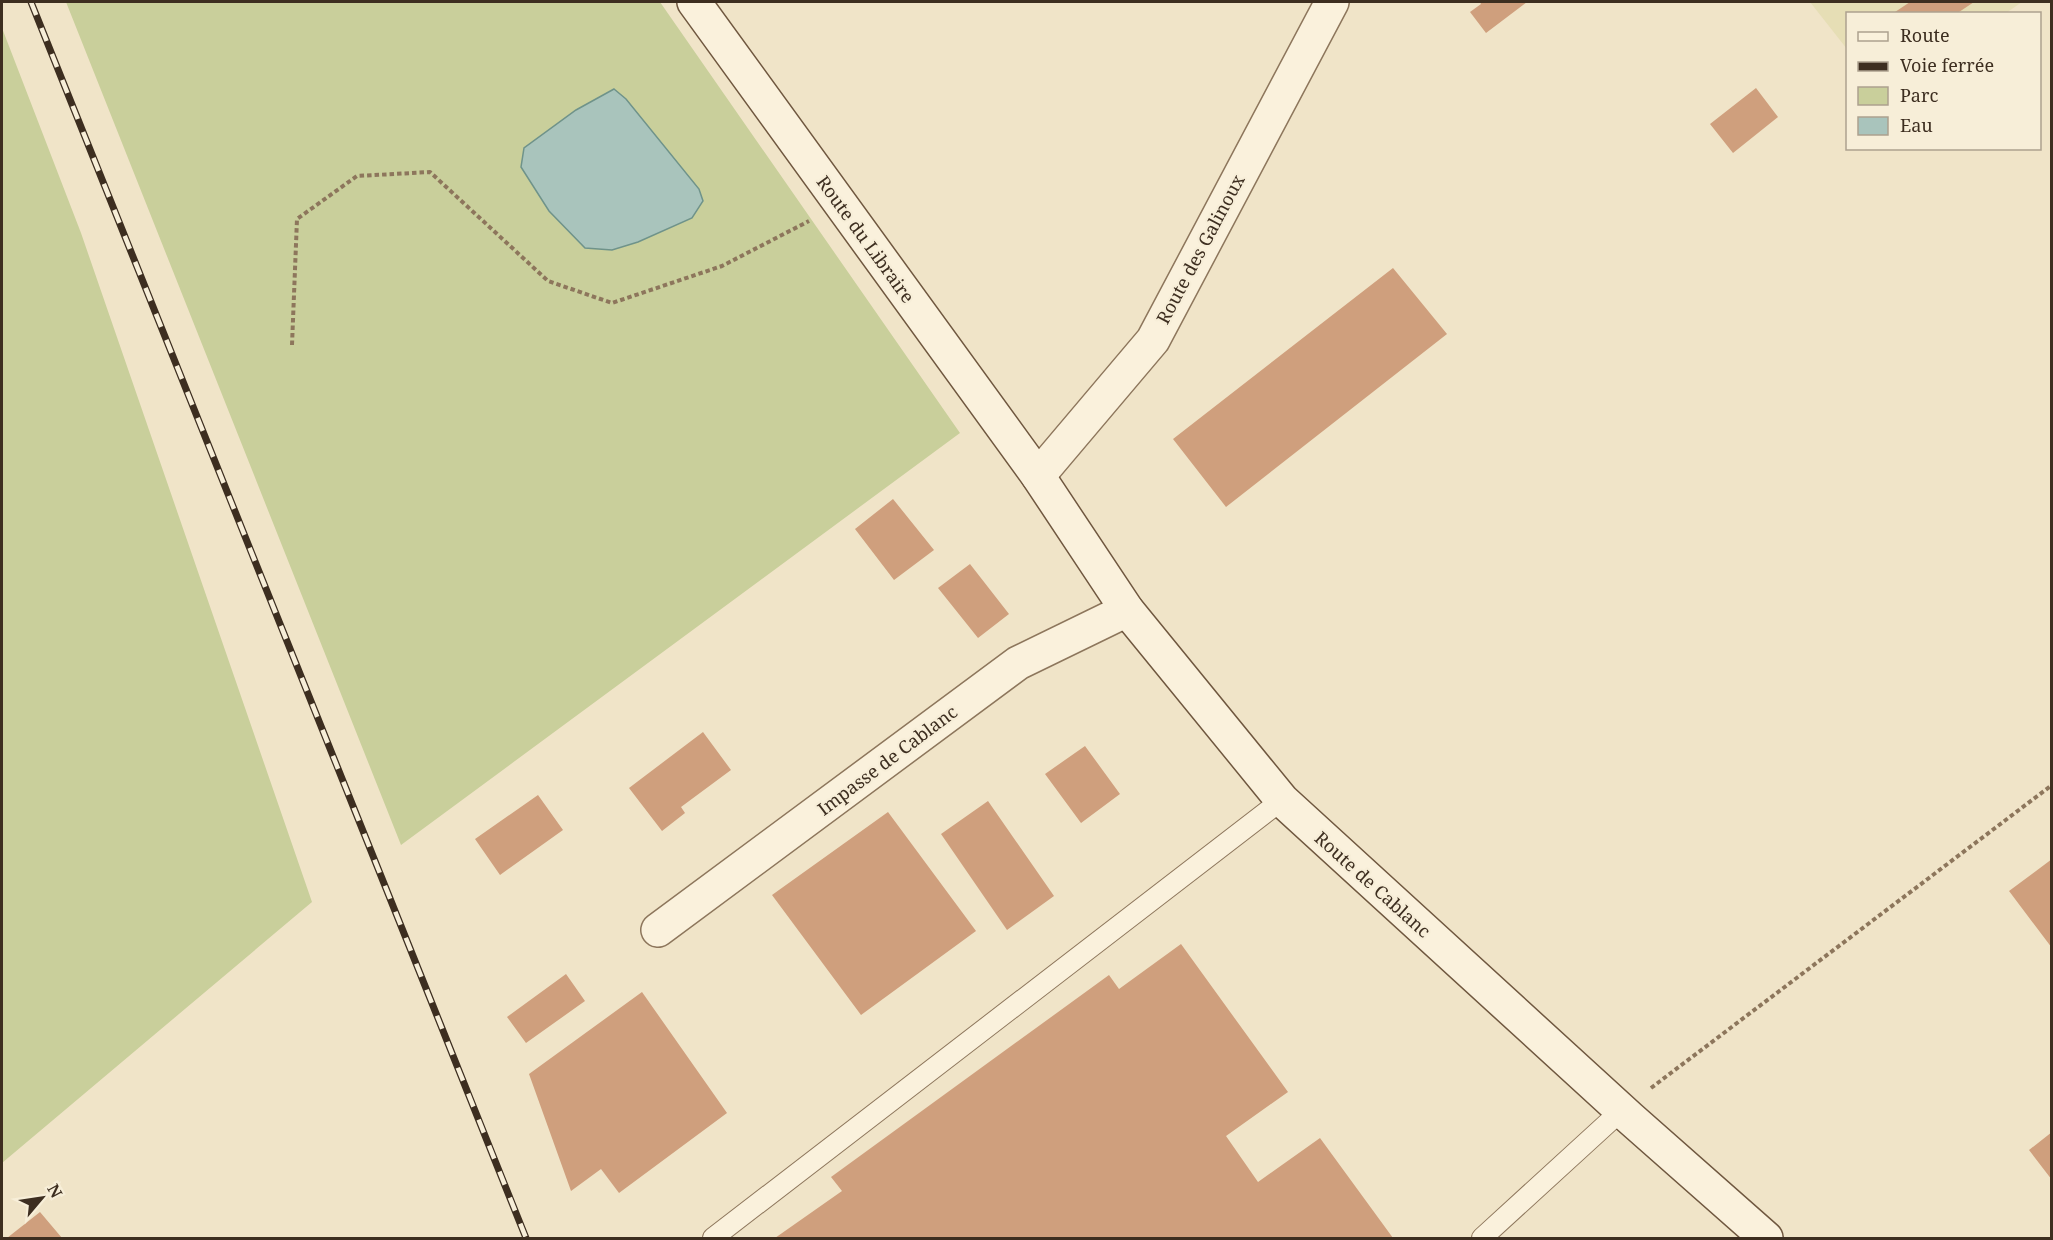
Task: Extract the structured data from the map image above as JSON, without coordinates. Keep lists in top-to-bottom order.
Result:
{
  "streets": {
    "main road": [
      "Route du Libraire",
      "Route des Galinoux",
      "Impasse de Cablanc",
      "Route de Cablanc"
    ]
  },
  "crossings": [
    ["Route du Libraire", "Route des Galinoux"],
    ["Route du Libraire", "Route de Cablanc"],
    ["Route des Galinoux", "Route de Cablanc"],
    ["Impasse de Cablanc", "Route de Cablanc"]
  ],
  "legend": [
    "Route",
    "Voie ferrée",
    "Parc",
    "Eau"
  ],
  "north": "top right"
}
